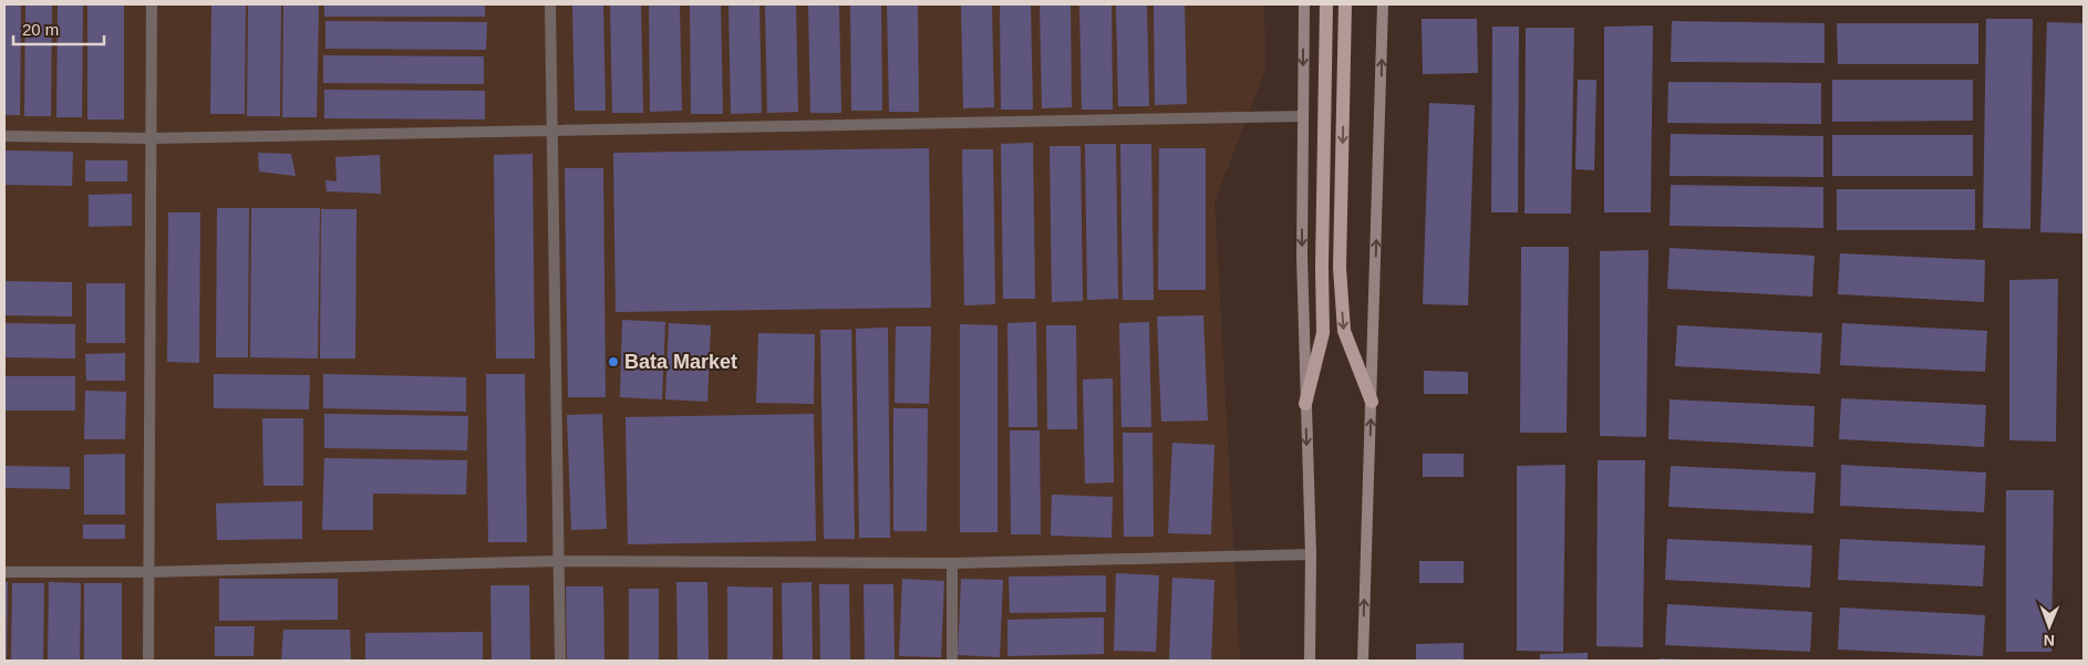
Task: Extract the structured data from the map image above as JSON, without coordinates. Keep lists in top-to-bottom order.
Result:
{
  "places": ["Bata Market"],
  "scale_bar": "20 m",
  "north": "bottom"
}
